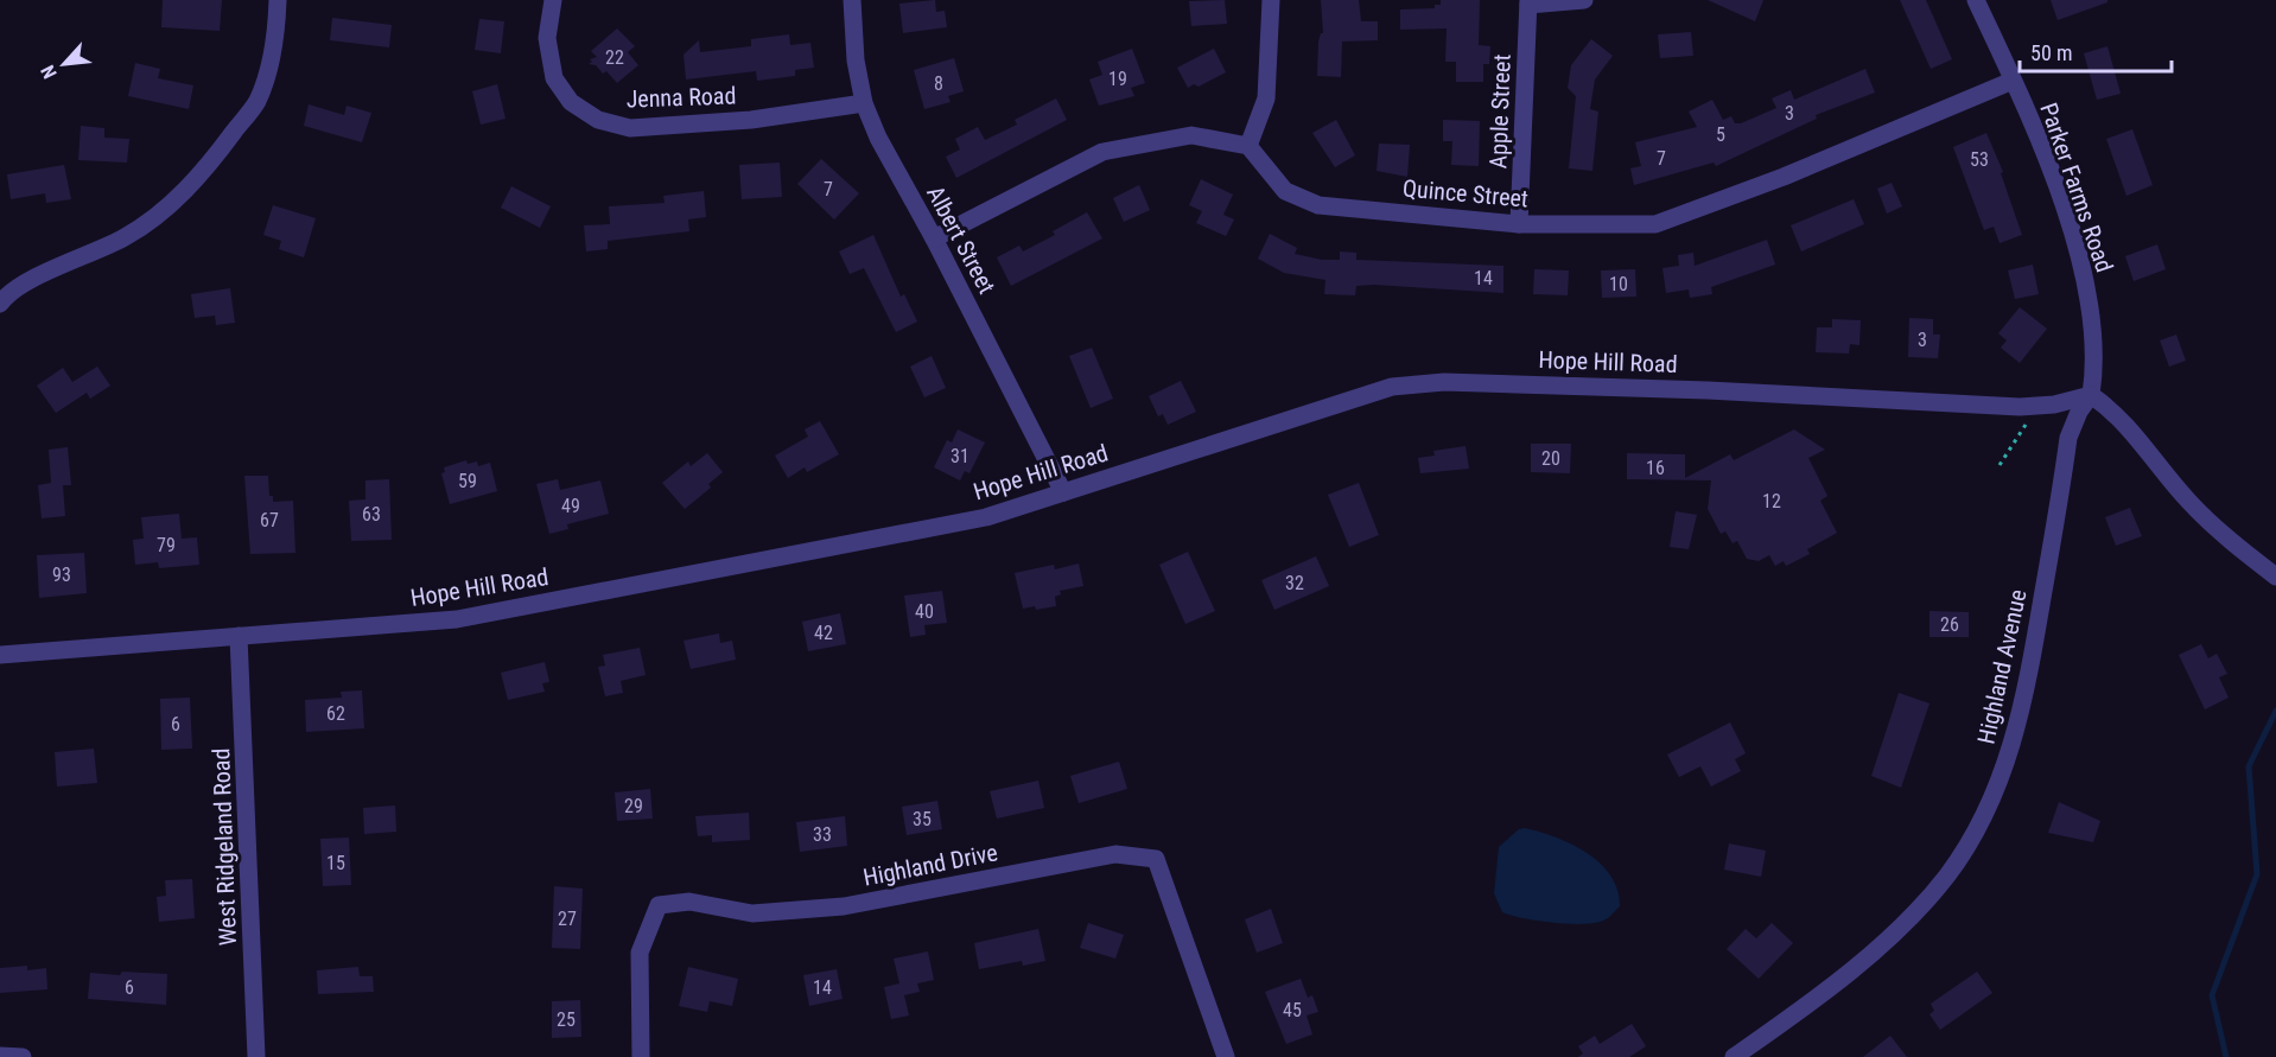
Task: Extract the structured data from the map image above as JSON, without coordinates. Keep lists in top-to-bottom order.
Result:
{
  "streets": {
    "street": [
      "Jenna Road",
      "Apple Street",
      "Parker Farms Road",
      "Quince Street",
      "Albert Street",
      "Hope Hill Road",
      "Highland Avenue",
      "West Ridgeland Road",
      "Highland Drive"
    ]
  },
  "crossings": [
    ["Jenna Road", "Albert Street"],
    ["Apple Street", "Quince Street"],
    ["Parker Farms Road", "Quince Street"],
    ["Parker Farms Road", "Hope Hill Road"],
    ["Parker Farms Road", "Highland Avenue"],
    ["Albert Street", "Hope Hill Road"],
    ["Hope Hill Road", "Highland Avenue"],
    ["Hope Hill Road", "West Ridgeland Road"]
  ],
  "house_numbers": [
    "22",
    "19",
    "8",
    "3",
    "5",
    "7",
    "53",
    "7",
    "14",
    "10",
    "3",
    "31",
    "20",
    "16",
    "59",
    "12",
    "49",
    "63",
    "67",
    "79",
    "93",
    "32",
    "40",
    "26",
    "42",
    "62",
    "6",
    "29",
    "35",
    "33",
    "15",
    "27",
    "6",
    "14",
    "45",
    "25"
  ],
  "scale_bar": "50 m",
  "north": "bottom left"
}
